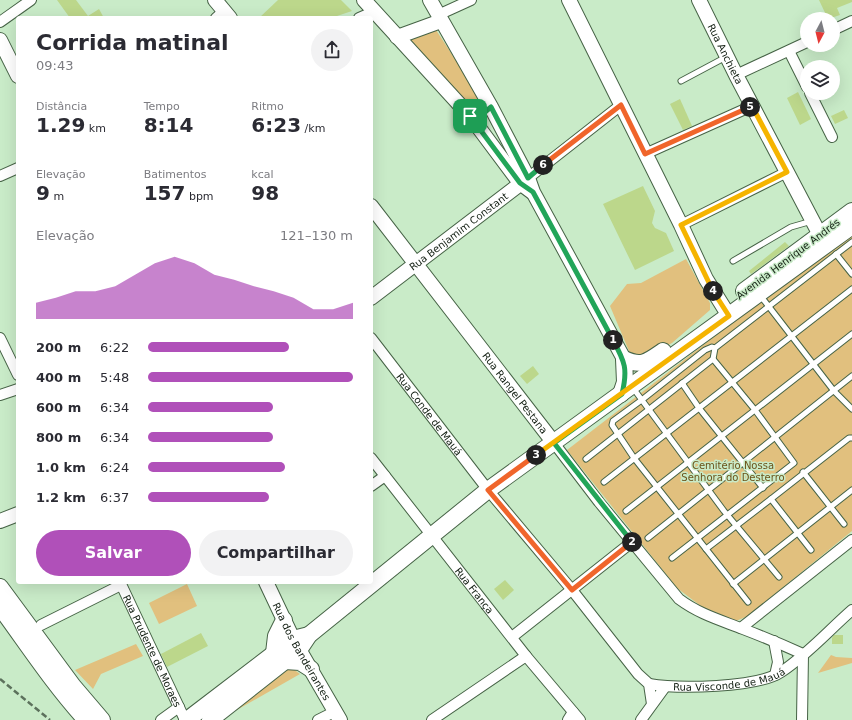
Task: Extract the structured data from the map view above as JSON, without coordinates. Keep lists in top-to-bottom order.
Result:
{
  "streets": {
    "main road": ["Avenida Henrique Andrés"],
    "street": [
      "Rua Anchieta",
      "Rua Benjamim Constant",
      "Rua Rangel Pestana",
      "Rua Conde de Mauá",
      "Rua França",
      "Rua Prudente de Moraes",
      "Rua dos Bandeirantes",
      "Rua Visconde de Mauá"
    ]
  },
  "crossings": [
    ["Rua Anchieta", "Avenida Henrique Andrés"],
    ["Rua Benjamim Constant", "Rua Rangel Pestana"],
    ["Avenida Henrique Andrés", "Rua Rangel Pestana"],
    ["Avenida Henrique Andrés", "Rua Conde de Mauá"],
    ["Avenida Henrique Andrés", "Rua França"],
    ["Avenida Henrique Andrés", "Rua dos Bandeirantes"],
    ["Rua Rangel Pestana", "Rua Visconde de Mauá"]
  ],
  "parks": ["Cemitério Nossa Senhora do Desterro"],
  "north": "bottom",
  "page": {
    "heading": ["Corrida matinal", "09:43"],
    "stats": [
      ["Distância", "1.29 km"],
      ["Tempo", "8:14"],
      ["Ritmo", "6:23 /km"],
      ["Elevação", "9 m"],
      ["Batimentos", "157 bpm"],
      ["kcal", "98"]
    ],
    "pins": [
      "5",
      "6",
      "4",
      "1",
      "3",
      "2"
    ],
    "chart": ["Elevação", "121–130 m"],
    "list": [
      {
        "name": "200 m",
        "note": "6:22"
      },
      {
        "name": "400 m",
        "note": "5:48"
      },
      {
        "name": "600 m",
        "note": "6:34"
      },
      {
        "name": "800 m",
        "note": "6:34"
      },
      {
        "name": "1.0 km",
        "note": "6:24"
      },
      {
        "name": "1.2 km",
        "note": "6:37"
      }
    ],
    "buttons": ["Salvar", "Compartilhar"]
  }
}
